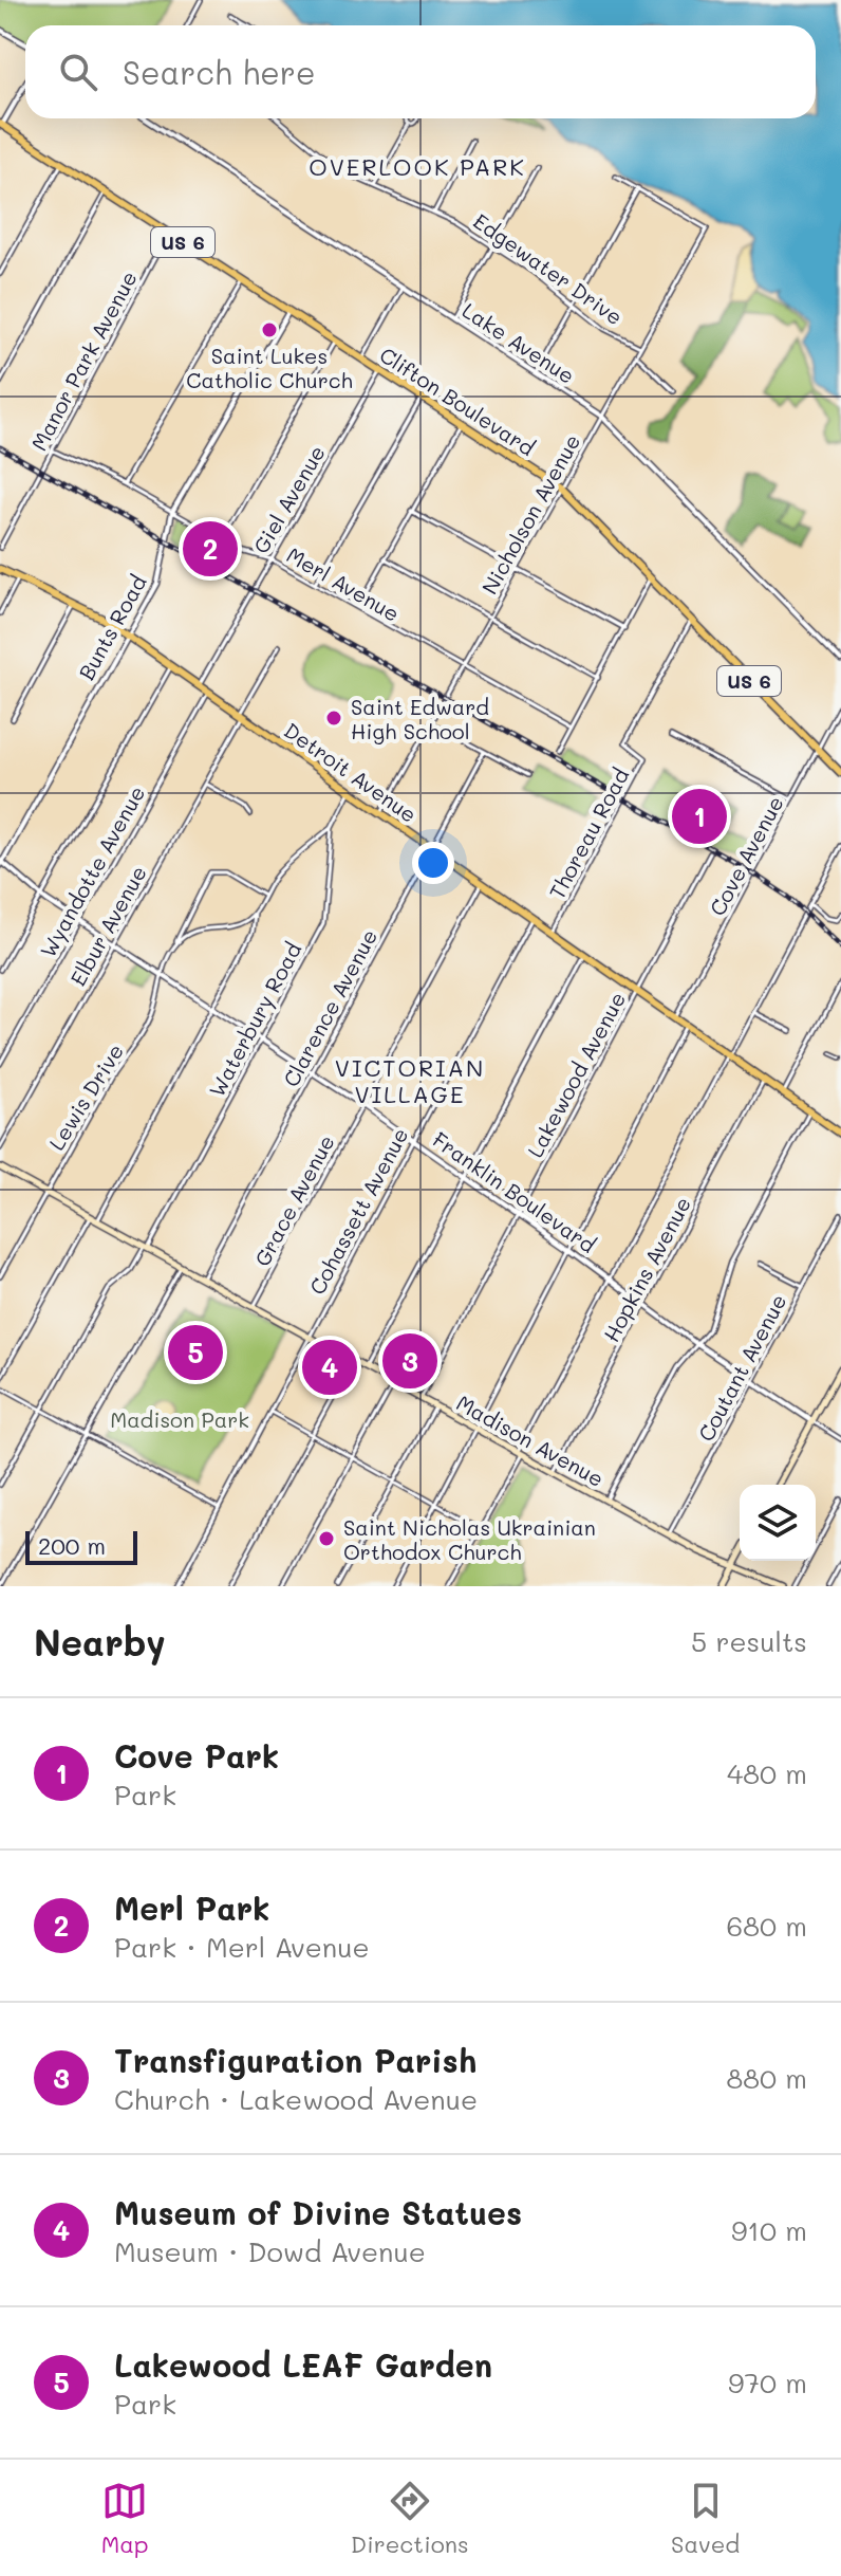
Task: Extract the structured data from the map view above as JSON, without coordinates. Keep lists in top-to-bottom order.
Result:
{
  "streets": {
    "main road": [
      "US 6",
      "Clifton Boulevard",
      "Detroit Avenue",
      "Madison Avenue"
    ],
    "street": [
      "Edgewater Drive",
      "Lake Avenue",
      "Manor Park Avenue",
      "Giel Avenue",
      "Nicholson Avenue",
      "Merl Avenue",
      "Bunts Road",
      "Thoreau Road",
      "Cove Avenue",
      "Wyandotte Avenue",
      "Elbur Avenue",
      "Clarence Avenue",
      "Waterbury Road",
      "Lakewood Avenue",
      "Lewis Drive",
      "Franklin Boulevard",
      "Grace Avenue",
      "Cohassett Avenue",
      "Hopkins Avenue",
      "Coutant Avenue"
    ]
  },
  "crossings": [
    ["Edgewater Drive", "Nicholson Avenue"],
    ["Lake Avenue", "Nicholson Avenue"],
    ["Manor Park Avenue", "Clifton Boulevard"],
    ["Manor Park Avenue", "Merl Avenue"],
    ["Clifton Boulevard", "Giel Avenue"],
    ["Clifton Boulevard", "Nicholson Avenue"],
    ["Clifton Boulevard", "Bunts Road"],
    ["Clifton Boulevard", "Thoreau Road"],
    ["Clifton Boulevard", "Cove Avenue"],
    ["Giel Avenue", "Merl Avenue"],
    ["Giel Avenue", "Detroit Avenue"],
    ["Nicholson Avenue", "Merl Avenue"],
    ["Nicholson Avenue", "Detroit Avenue"],
    ["Merl Avenue", "Bunts Road"],
    ["Bunts Road", "Detroit Avenue"],
    ["Bunts Road", "Franklin Boulevard"],
    ["Detroit Avenue", "Thoreau Road"],
    ["Detroit Avenue", "Cove Avenue"],
    ["Detroit Avenue", "Wyandotte Avenue"],
    ["Detroit Avenue", "Elbur Avenue"],
    ["Detroit Avenue", "Clarence Avenue"],
    ["Detroit Avenue", "Waterbury Road"],
    ["Detroit Avenue", "Lakewood Avenue"],
    ["Detroit Avenue", "Grace Avenue"],
    ["Detroit Avenue", "Cohassett Avenue"],
    ["Detroit Avenue", "Hopkins Avenue"],
    ["Wyandotte Avenue", "Franklin Boulevard"],
    ["Elbur Avenue", "Franklin Boulevard"],
    ["Clarence Avenue", "Franklin Boulevard"],
    ["Clarence Avenue", "Madison Avenue"],
    ["Waterbury Road", "Franklin Boulevard"],
    ["Waterbury Road", "Madison Avenue"],
    ["Lakewood Avenue", "Franklin Boulevard"],
    ["Lakewood Avenue", "Madison Avenue"],
    ["Lewis Drive", "Franklin Boulevard"],
    ["Lewis Drive", "Madison Avenue"],
    ["Franklin Boulevard", "Grace Avenue"],
    ["Franklin Boulevard", "Cohassett Avenue"],
    ["Franklin Boulevard", "Hopkins Avenue"],
    ["Franklin Boulevard", "Coutant Avenue"],
    ["Grace Avenue", "Madison Avenue"],
    ["Cohassett Avenue", "Madison Avenue"],
    ["Hopkins Avenue", "Madison Avenue"],
    ["Coutant Avenue", "Madison Avenue"]
  ],
  "districts": ["OVERLOOK PARK", "VICTORIAN VILLAGE"],
  "parks": ["Madison Park"],
  "places": ["Saint Lukes Catholic Church", "Saint Edward High School", "Saint Nicholas Ukrainian Orthodox Church"],
  "scale_bar": "200 m",
  "page": {
    "search": "Search here",
    "pins": [
      "2",
      "1",
      "5",
      "3",
      "4"
    ],
    "scale": "200 m",
    "heading": ["Nearby", "5 results"],
    "list": [
      {
        "mark": "1",
        "name": "Cove Park",
        "note": "Park",
        "value": "480 m"
      },
      {
        "mark": "2",
        "name": "Merl Park",
        "note": "Park · Merl Avenue",
        "value": "680 m"
      },
      {
        "mark": "3",
        "name": "Transfiguration Parish",
        "note": "Church · Lakewood Avenue",
        "value": "880 m"
      },
      {
        "mark": "4",
        "name": "Museum of Divine Statues",
        "note": "Museum · Dowd Avenue",
        "value": "910 m"
      },
      {
        "mark": "5",
        "name": "Lakewood LEAF Garden",
        "note": "Park",
        "value": "970 m"
      }
    ],
    "nav": ["Map", "Directions", "Saved"]
  }
}
